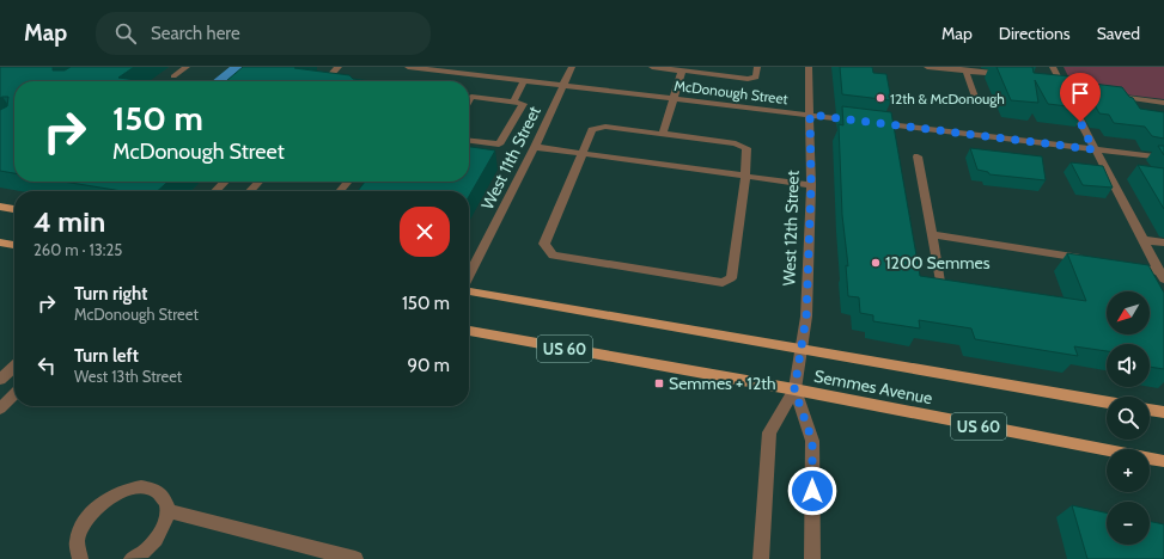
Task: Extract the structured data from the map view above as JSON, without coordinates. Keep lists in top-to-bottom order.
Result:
{
  "streets": {
    "main road": ["US 60", "Semmes Avenue"],
    "street": ["McDonough Street", "West 11th Street", "West 12th Street"]
  },
  "crossings": [
    ["McDonough Street", "West 11th Street"],
    ["McDonough Street", "West 12th Street"],
    ["West 12th Street", "Semmes Avenue"]
  ],
  "places": {
    "other": ["12th & McDonough", "1200 Semmes"],
    "transit": ["Semmes + 12th"]
  },
  "north": "bottom left",
  "page": {
    "header": "Map",
    "search": "Search here",
    "nav": ["Map", "Directions", "Saved"],
    "turn": ["150 m", "McDonough Street"],
    "heading": ["4 min", "260 m · 13:25"],
    "list": [
      {
        "name": "Turn right",
        "note": "McDonough Street",
        "value": "150 m"
      },
      {
        "name": "Turn left",
        "note": "West 13th Street",
        "value": "90 m"
      }
    ],
    "map_buttons": ["+", "−"]
  }
}
